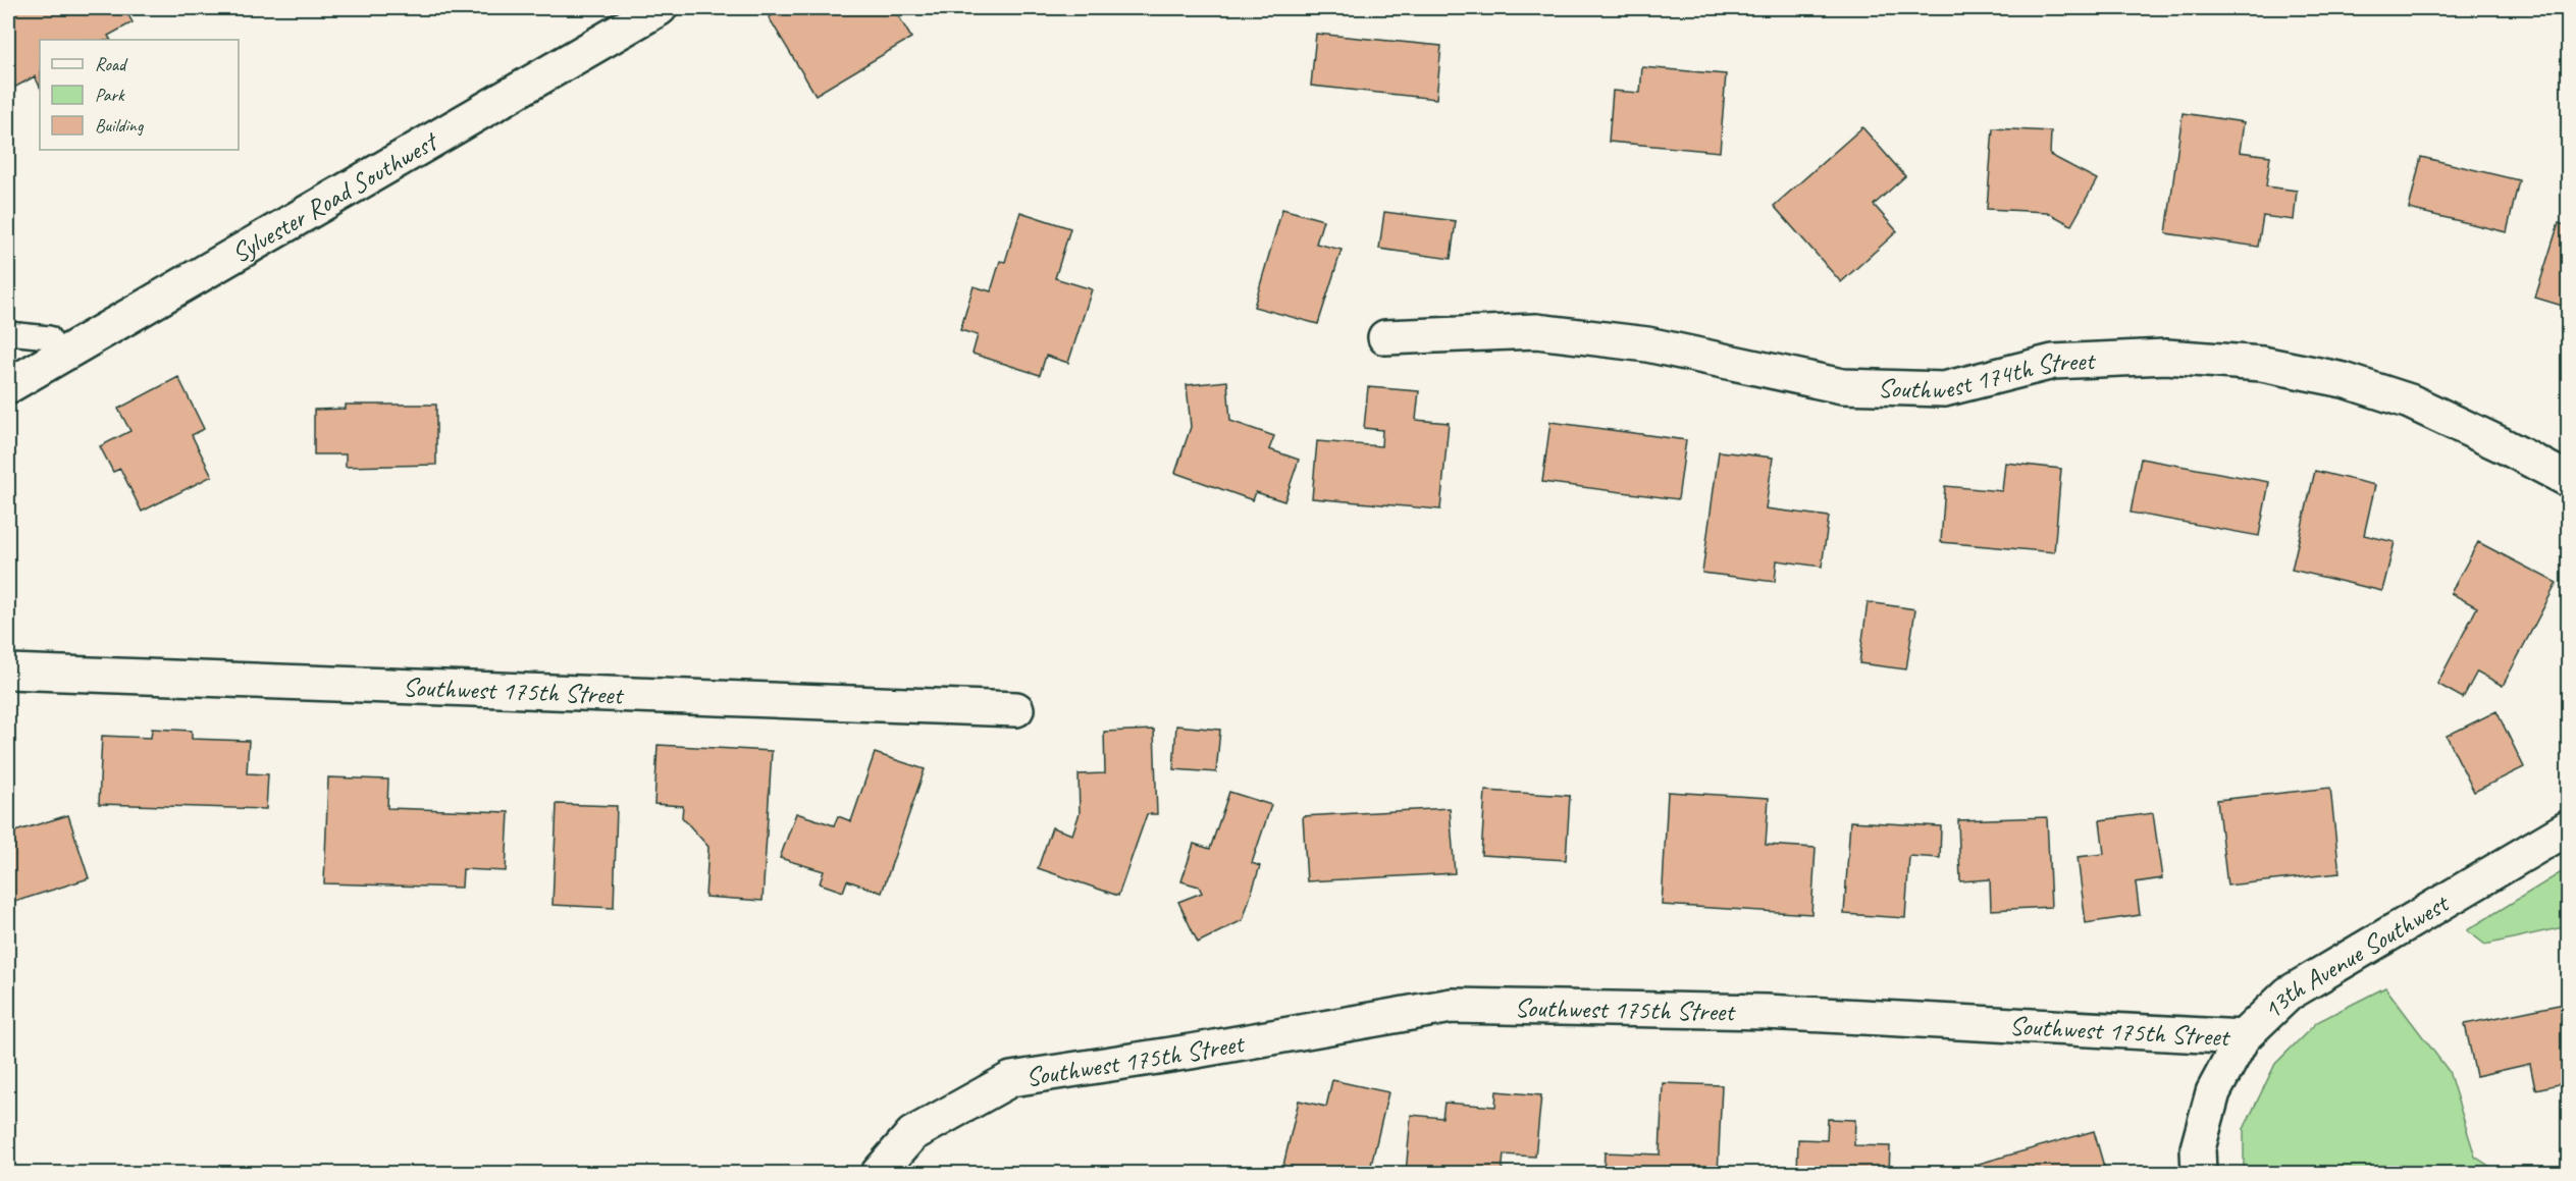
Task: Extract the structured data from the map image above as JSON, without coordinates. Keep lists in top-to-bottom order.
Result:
{
  "streets": {
    "street": [
      "Sylvester Road Southwest",
      "Southwest 174th Street",
      "Southwest 175th Street",
      "13th Avenue Southwest"
    ]
  },
  "crossings": [
    ["Southwest 175th Street", "13th Avenue Southwest"]
  ],
  "legend": ["Road", "Park", "Building"]
}
